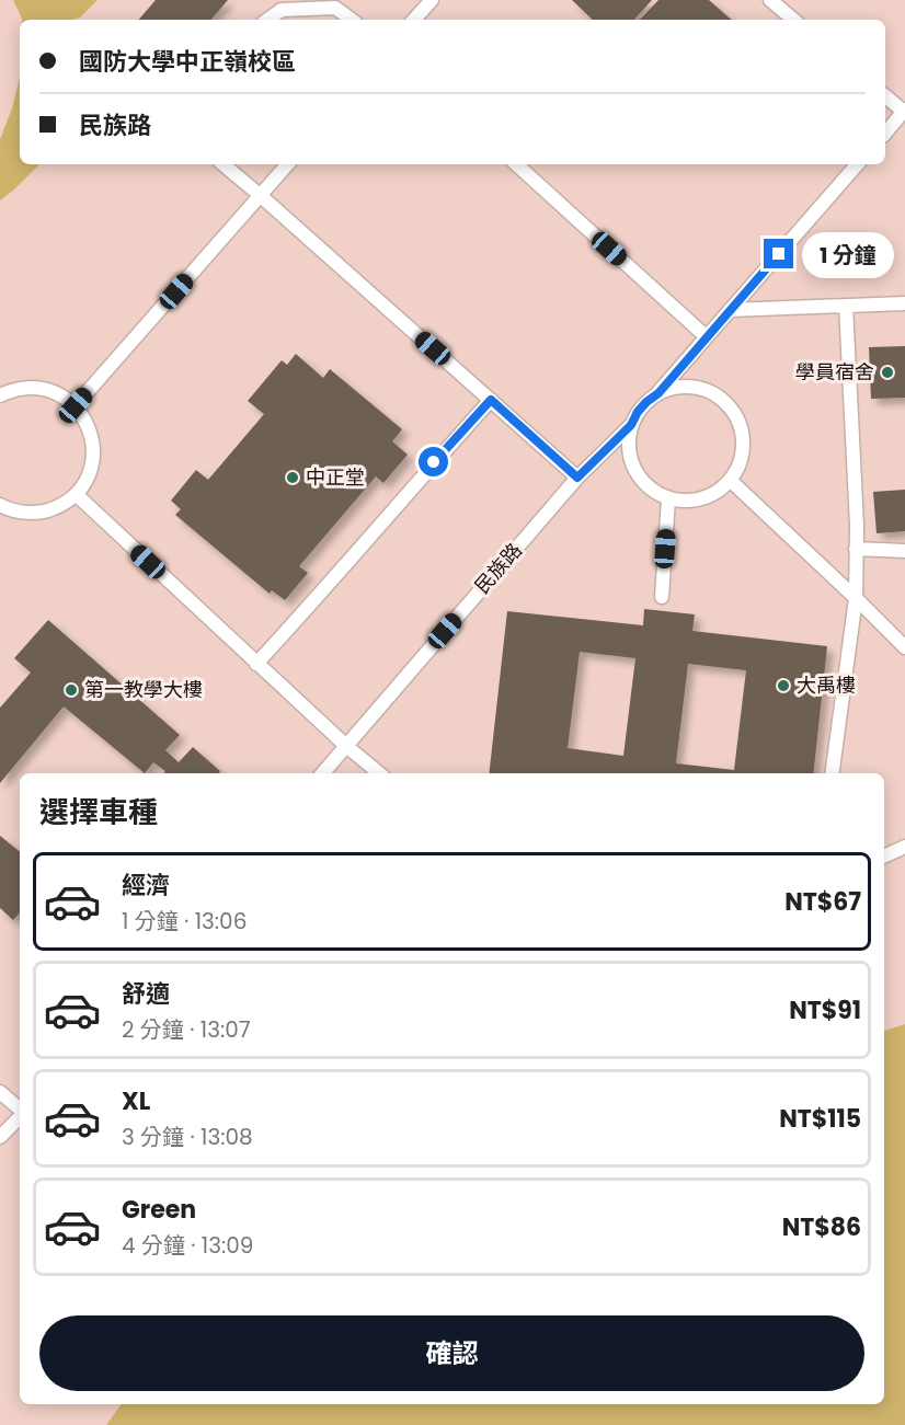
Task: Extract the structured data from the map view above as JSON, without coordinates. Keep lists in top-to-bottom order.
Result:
{
  "streets": {
    "lane": ["民族路"]
  },
  "places": [
    "學員宿舍",
    "中正堂",
    "大禹樓",
    "第一教學大樓"
  ],
  "page": {
    "banner": ["國防大學中正嶺校區", "民族路"],
    "bubble": "1 分鐘",
    "heading": "選擇車種",
    "list": [
      {
        "name": "經濟",
        "note": "1 分鐘 · 13:06",
        "value": "NT$67"
      },
      {
        "name": "舒適",
        "note": "2 分鐘 · 13:07",
        "value": "NT$91"
      },
      {
        "name": "XL",
        "note": "3 分鐘 · 13:08",
        "value": "NT$115"
      },
      {
        "name": "Green",
        "note": "4 分鐘 · 13:09",
        "value": "NT$86"
      }
    ],
    "buttons": "確認"
  }
}
